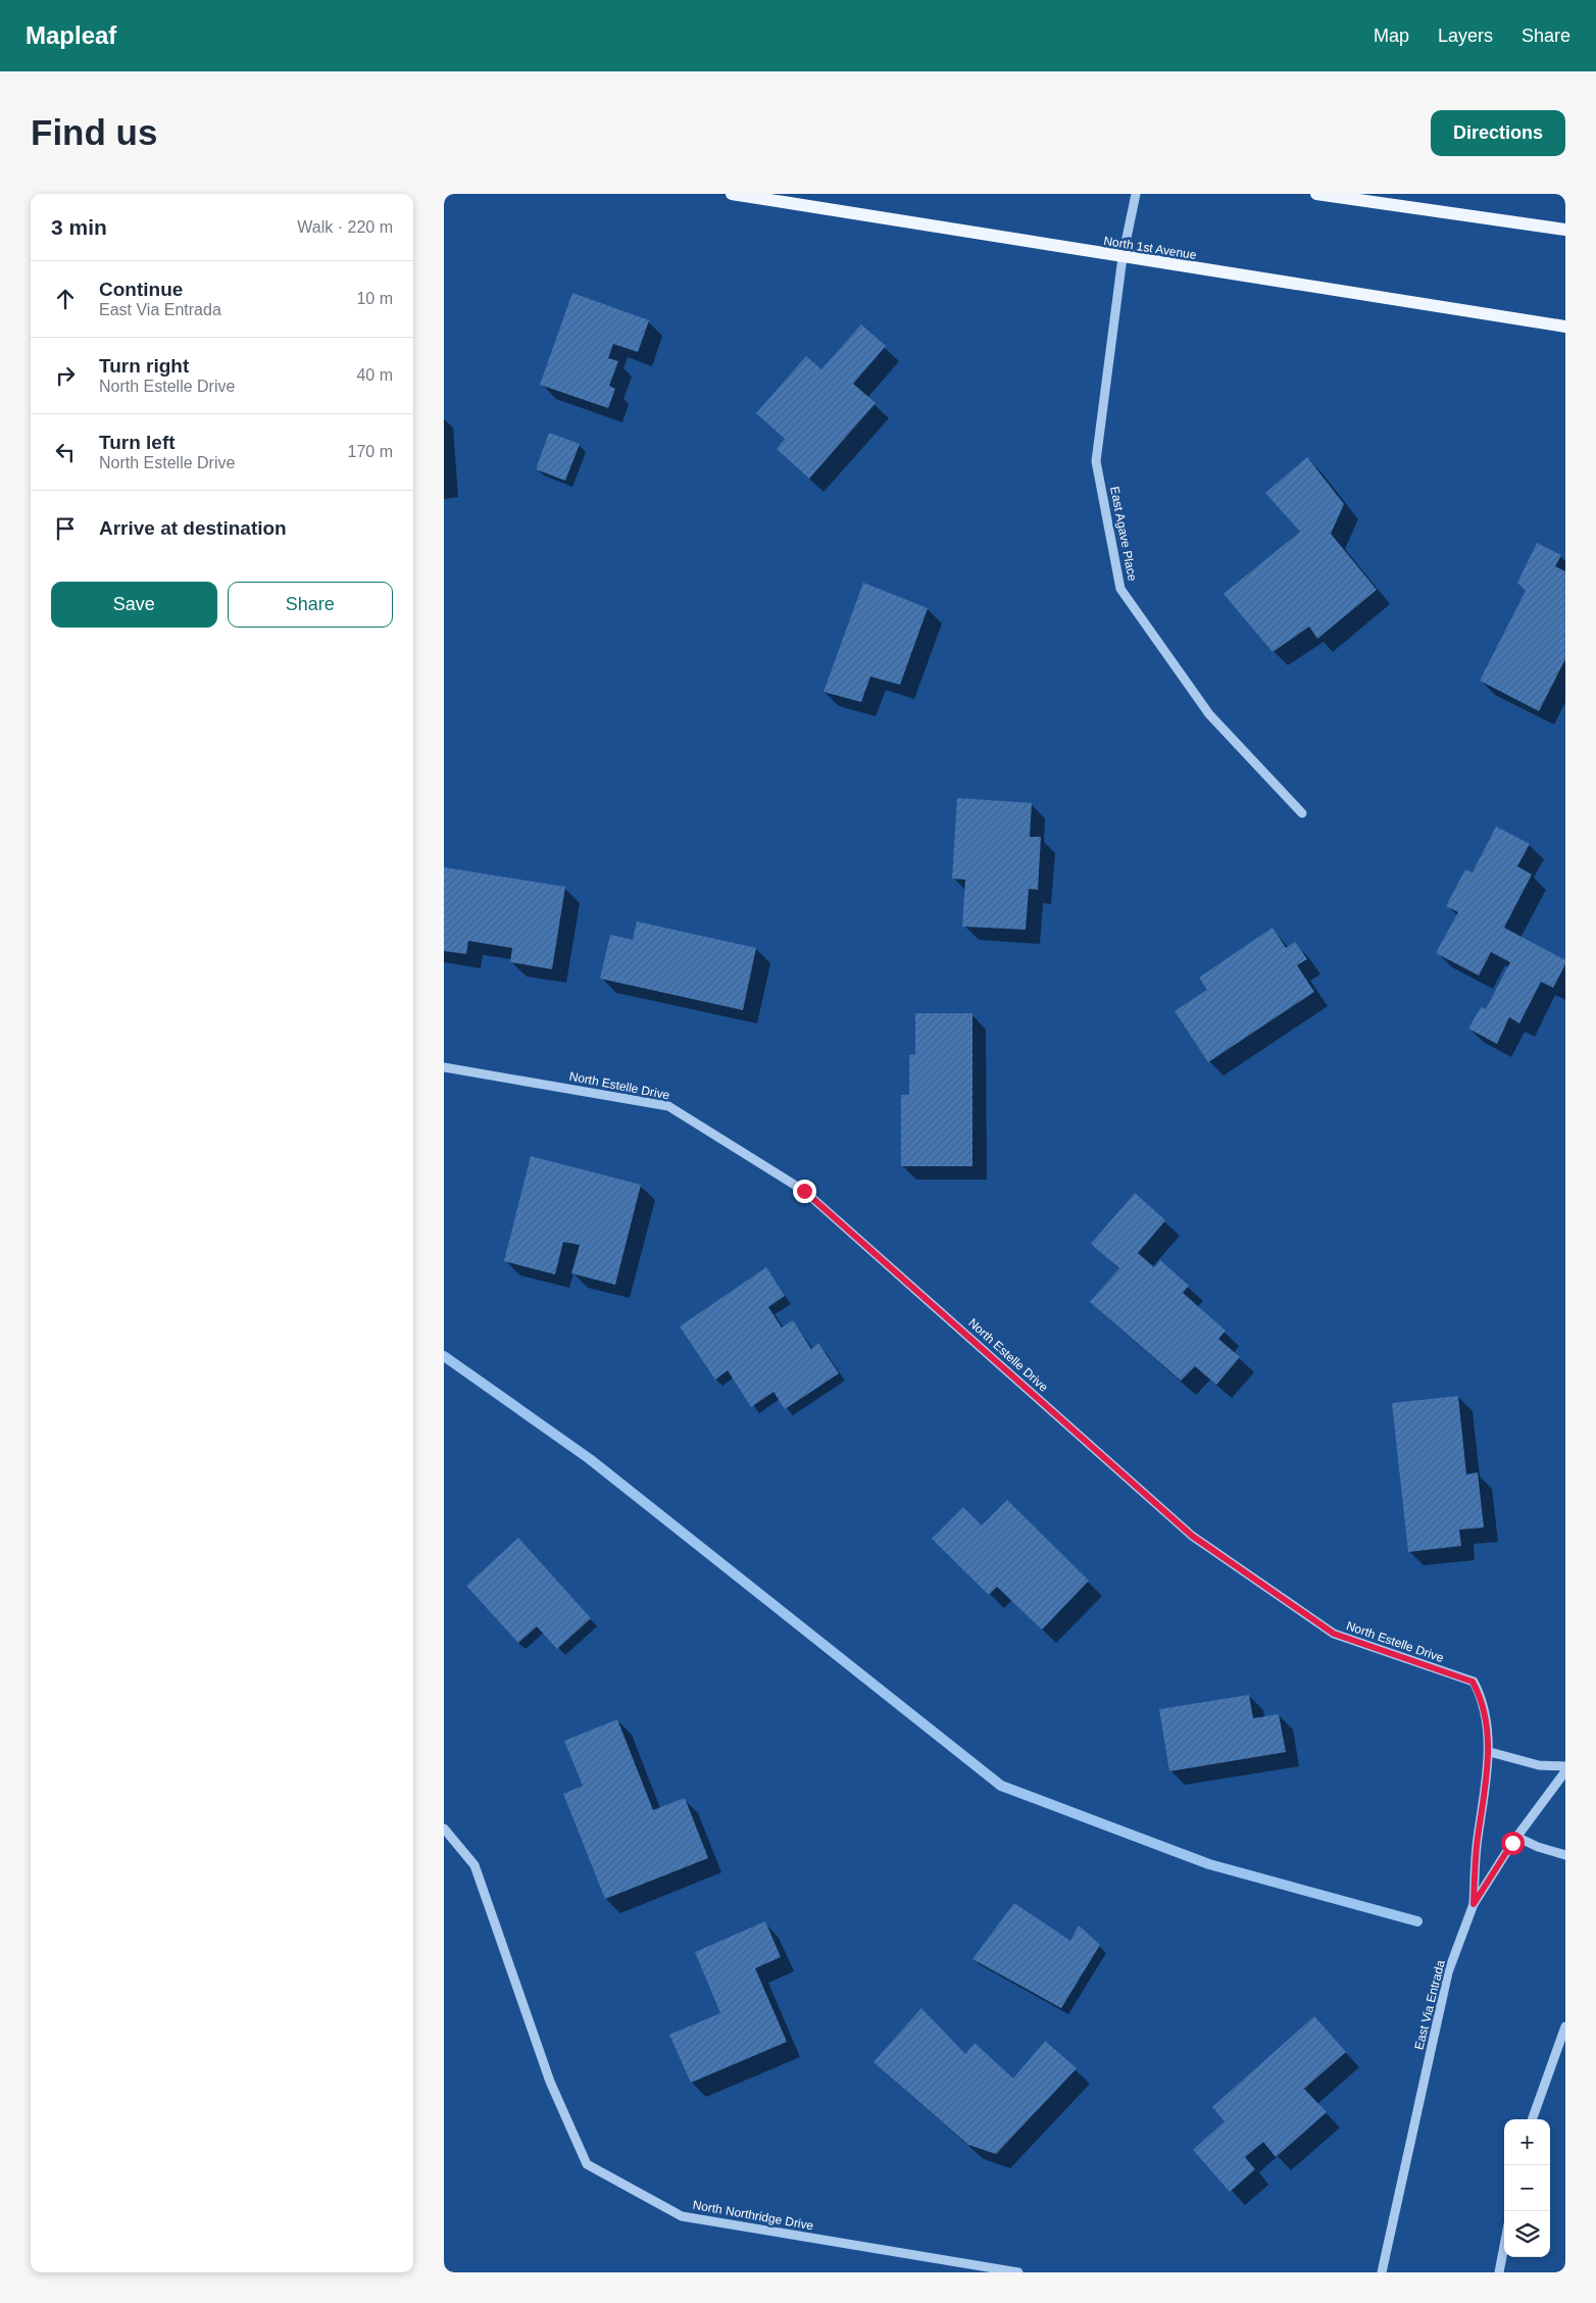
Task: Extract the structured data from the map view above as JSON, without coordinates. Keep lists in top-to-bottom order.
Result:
{
  "streets": {
    "main road": ["North 1st Avenue"],
    "street": [
      "East Agave Place",
      "North Estelle Drive",
      "East Via Entrada",
      "North Northridge Drive"
    ]
  },
  "crossings": [
    ["North 1st Avenue", "East Agave Place"],
    ["North Estelle Drive", "East Via Entrada"]
  ],
  "page": {
    "header": "Mapleaf",
    "nav": ["Map", "Layers", "Share"],
    "buttons": [
      "Directions",
      ["Save", "Share"]
    ],
    "title": "Find us",
    "heading": ["3 min", "Walk · 220 m"],
    "list": [
      ["Continue", "East Via Entrada", "10 m"],
      ["Turn right", "North Estelle Drive", "40 m"],
      ["Turn left", "North Estelle Drive", "170 m"],
      "Arrive at destination"
    ],
    "map_buttons": ["+", "−"]
  }
}
